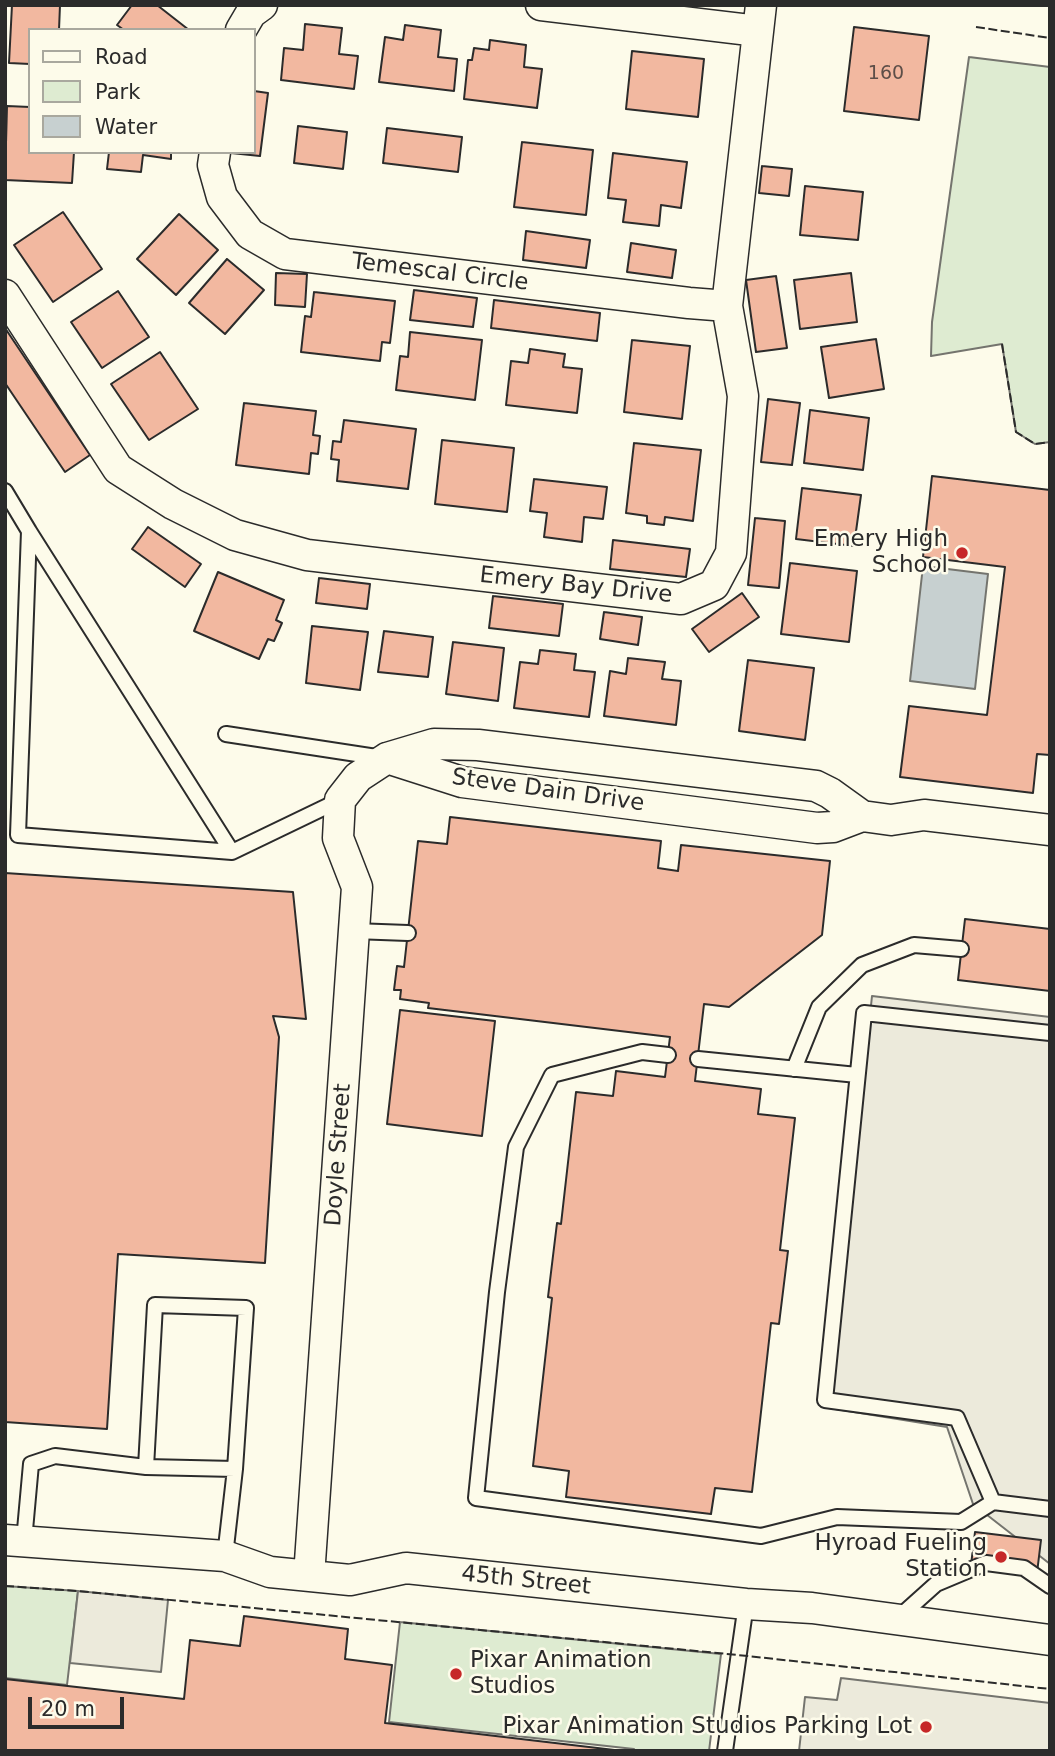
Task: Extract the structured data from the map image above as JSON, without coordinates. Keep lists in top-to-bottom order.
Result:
{
  "streets": {
    "street": [
      "Temescal Circle",
      "Emery Bay Drive",
      "Steve Dain Drive",
      "Doyle Street",
      "45th Street"
    ]
  },
  "crossings": [
    ["Temescal Circle", "Emery Bay Drive"],
    ["Doyle Street", "45th Street"]
  ],
  "places": [
    "Emery High School",
    "Hyroad Fueling Station",
    "Pixar Animation Studios",
    "Pixar Animation Studios Parking Lot"
  ],
  "house_numbers": ["160"],
  "legend": ["Road", "Park", "Water"],
  "scale_bar": "20 m"
}
